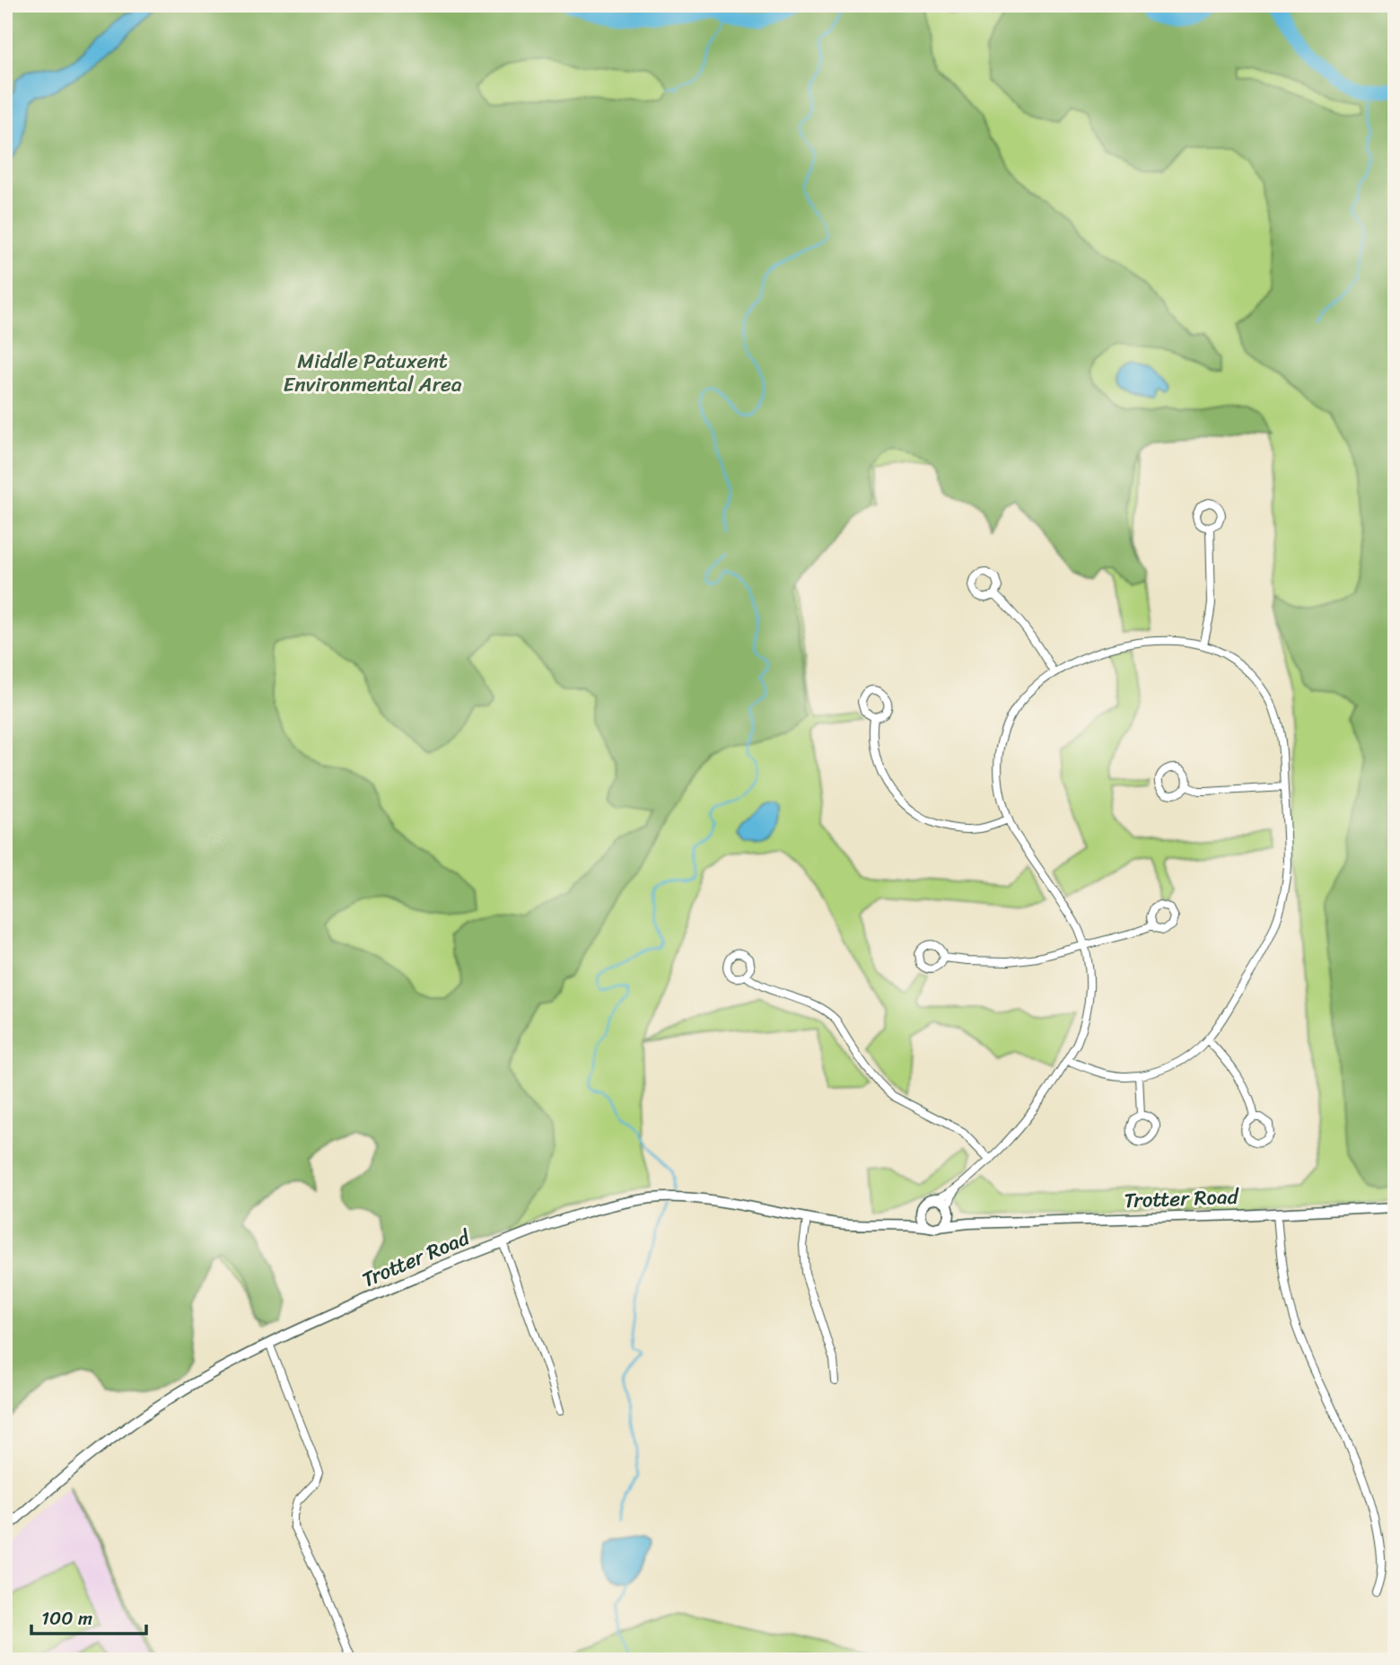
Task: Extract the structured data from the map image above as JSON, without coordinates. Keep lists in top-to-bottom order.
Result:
{
  "streets": {
    "street": ["Trotter Road"]
  },
  "parks": ["Middle Patuxent Environmental Area"],
  "scale_bar": "100 m"
}
